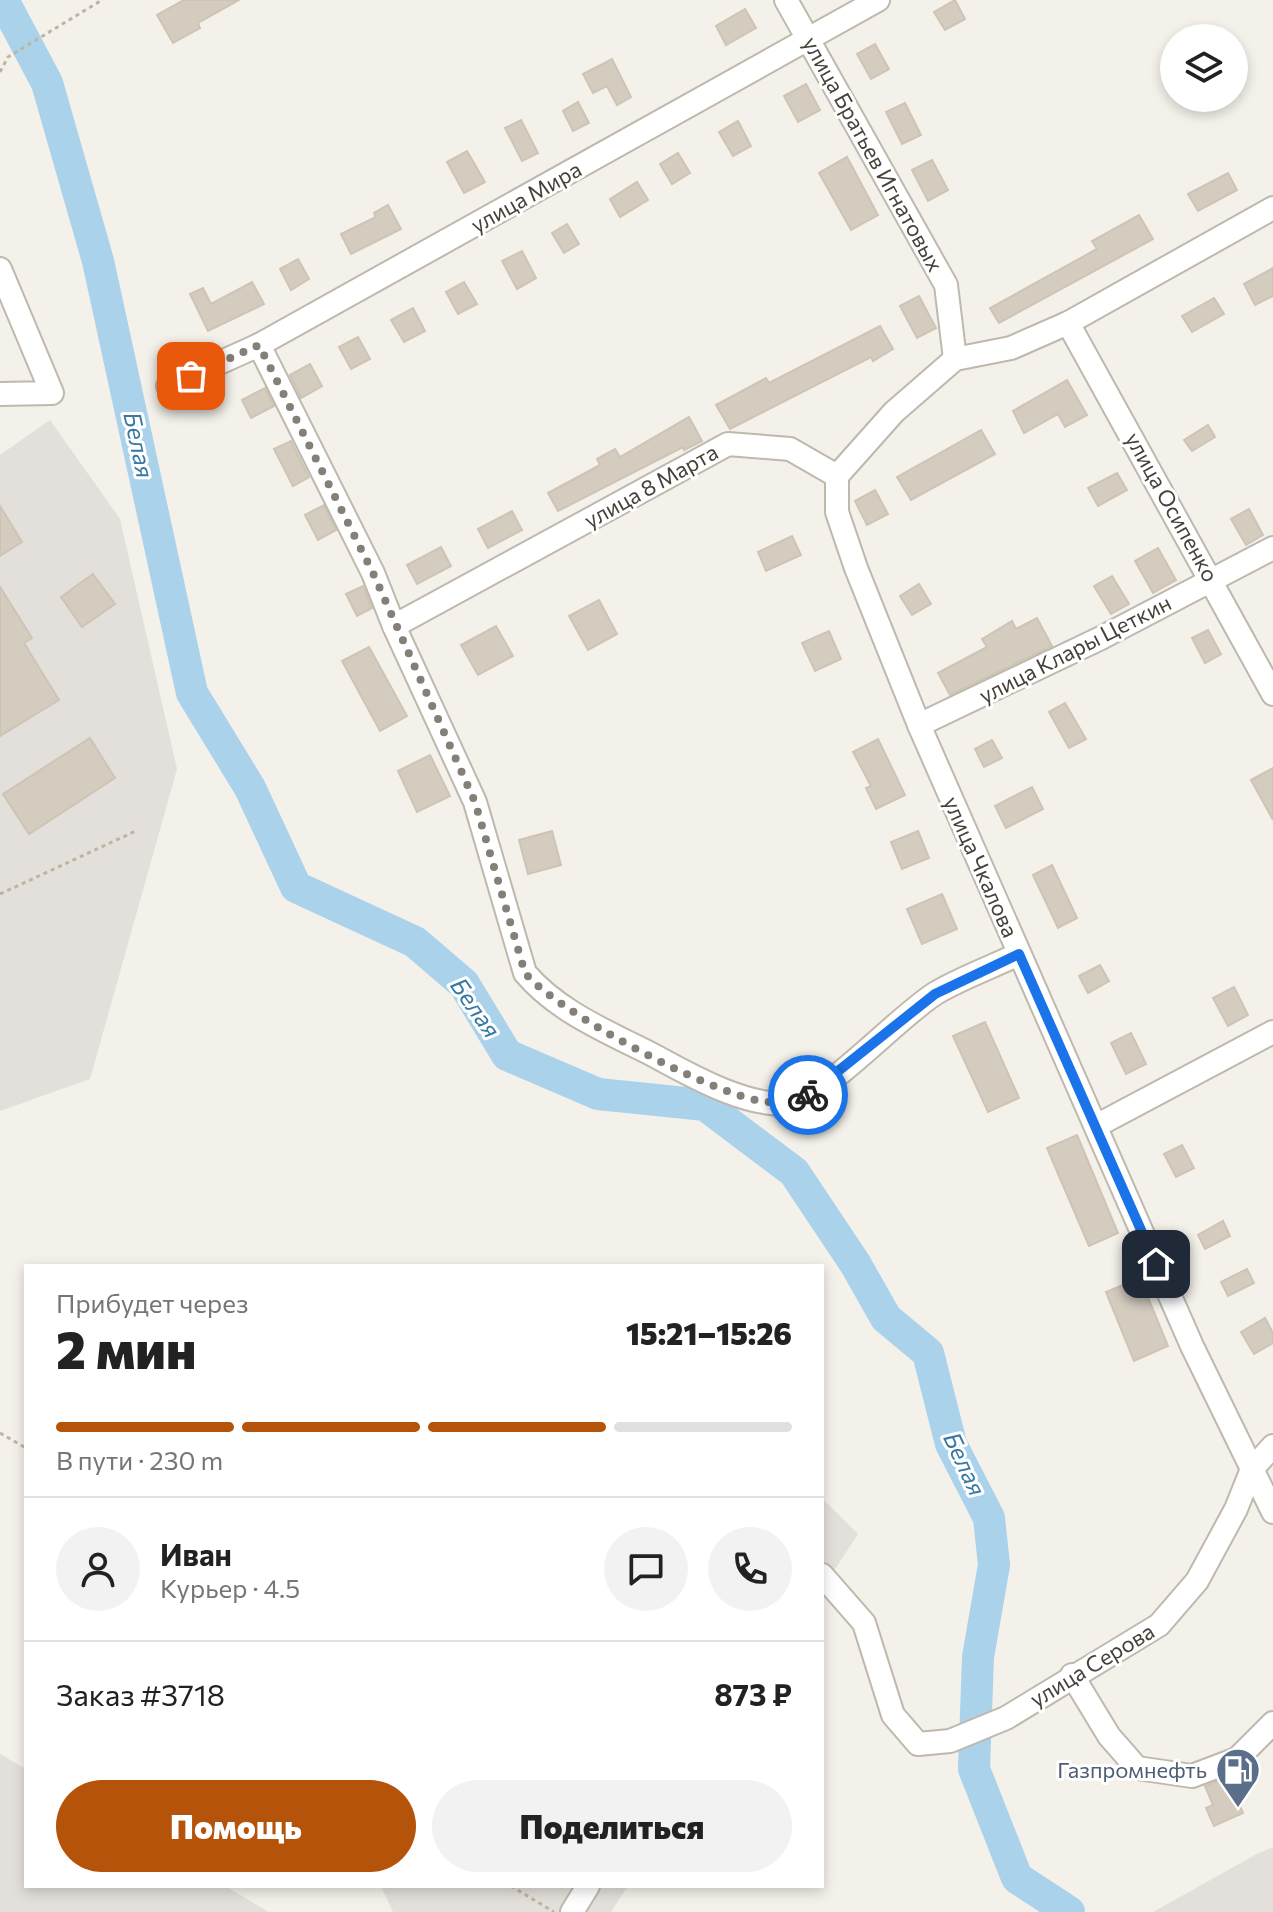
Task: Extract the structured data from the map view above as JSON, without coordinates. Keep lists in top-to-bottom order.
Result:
{
  "streets": {
    "street": [
      "улица Братьев Игнатовых",
      "улица Мира",
      "улица 8 Марта",
      "улица Осипенко",
      "улица Клары Цеткин",
      "улица Чкалова",
      "улица Серова"
    ]
  },
  "crossings": [
    ["улица Братьев Игнатовых", "улица Мира"],
    ["улица 8 Марта", "улица Чкалова"],
    ["улица Осипенко", "улица Клары Цеткин"],
    ["улица Клары Цеткин", "улица Чкалова"],
    ["улица Чкалова", "улица Серова"]
  ],
  "water": ["Белая"],
  "places": {
    "fuel station": ["Газпромнефть"]
  },
  "page": {
    "heading": ["2 мин", "Прибудет через", "15:21–15:26"],
    "panel": [
      "Иван",
      "Курьер · 4.5",
      "Заказ #3718",
      "873 ₽"
    ],
    "bar": "В пути · 230 m",
    "buttons": ["Помощь", "Поделиться"]
  }
}
